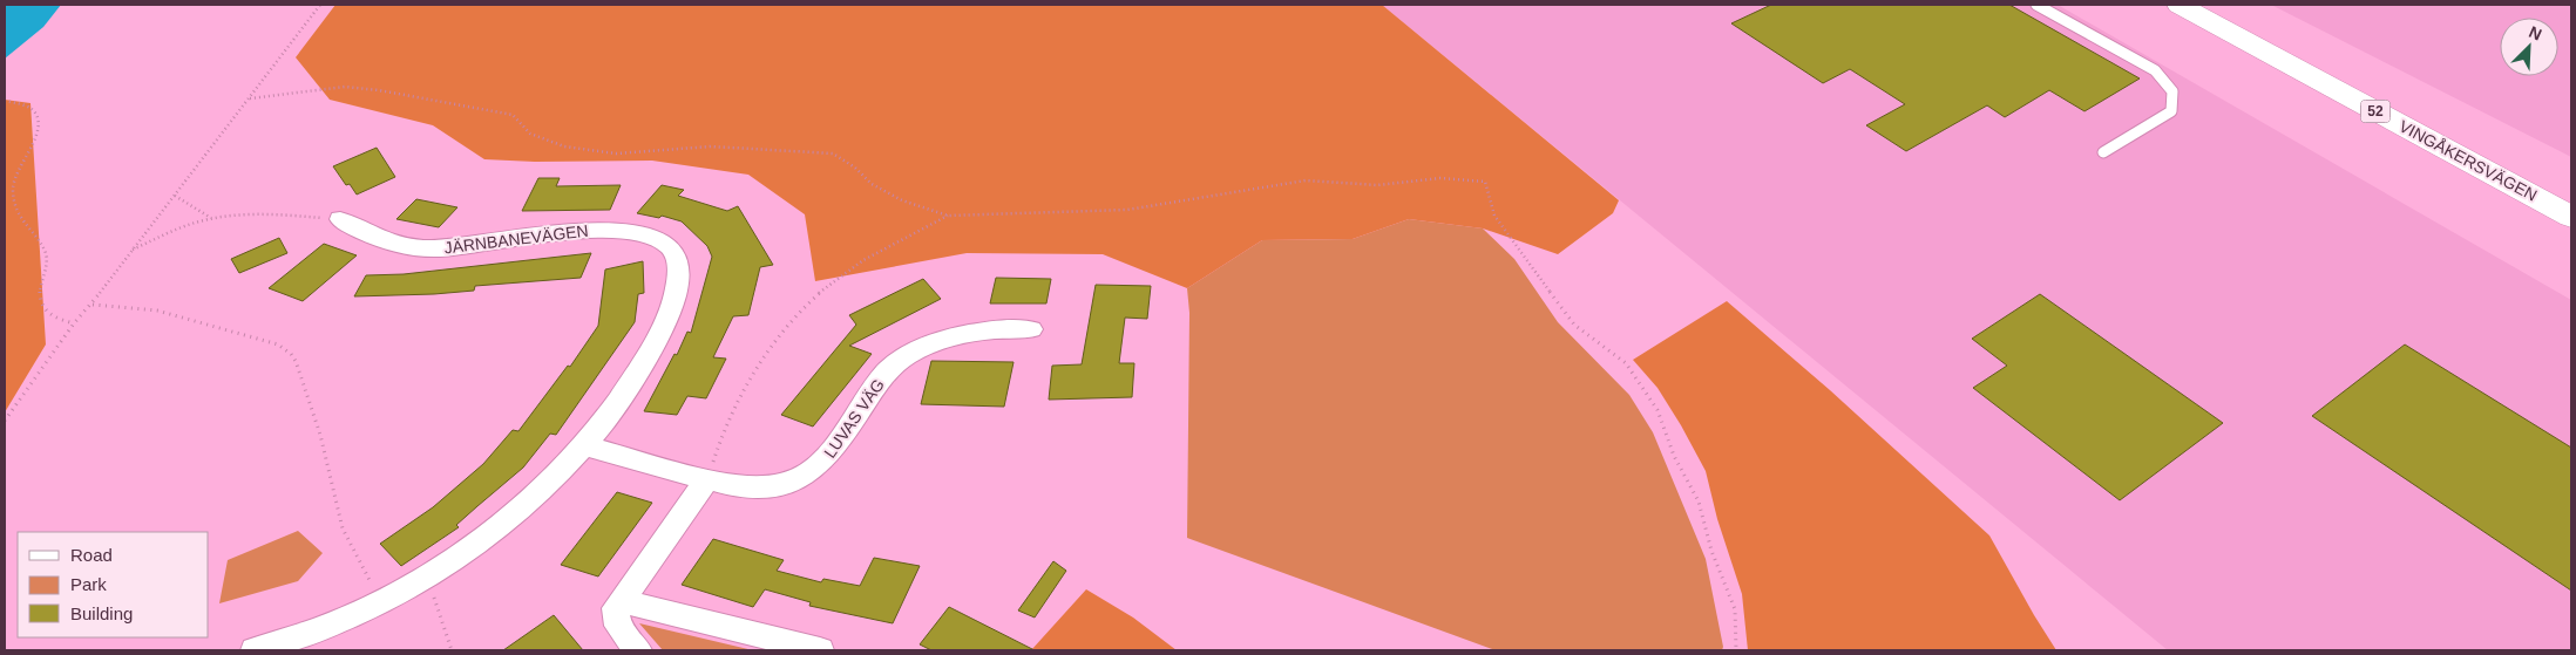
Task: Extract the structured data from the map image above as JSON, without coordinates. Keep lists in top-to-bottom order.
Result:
{
  "streets": {
    "main road": ["52", "VINGÅKERSVÄGEN"],
    "street": ["JÄRNBANEVÄGEN", "LUVAS VÄG"]
  },
  "crossings": [
    ["JÄRNBANEVÄGEN", "LUVAS VÄG"]
  ],
  "legend": ["Road", "Park", "Building"],
  "north": "top right"
}
